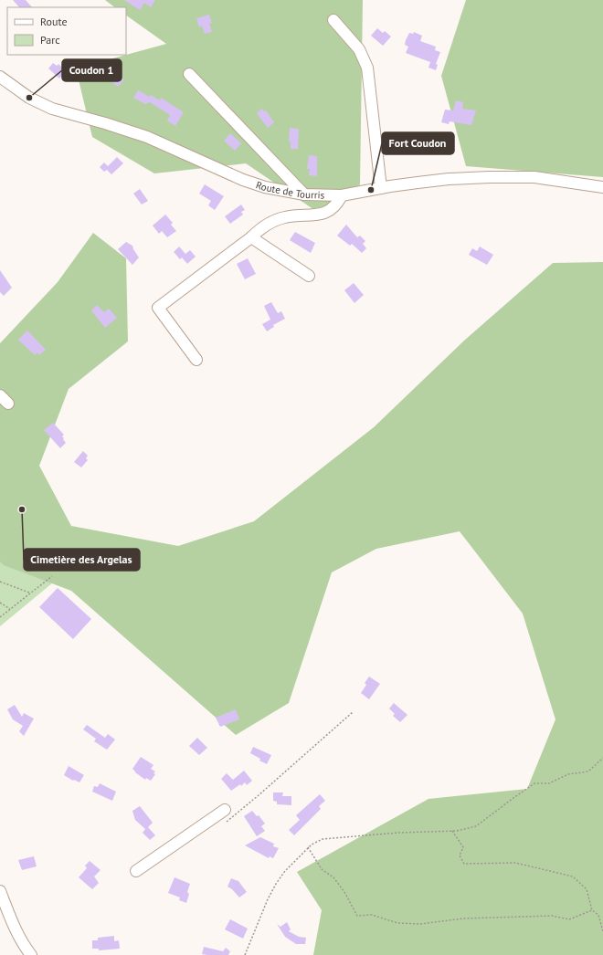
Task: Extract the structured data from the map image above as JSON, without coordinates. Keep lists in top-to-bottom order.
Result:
{
  "streets": {
    "street": ["Route de Tourris"]
  },
  "places": ["Coudon 1", "Fort Coudon", "Cimetière des Argelas"],
  "legend": ["Route", "Parc"]
}
